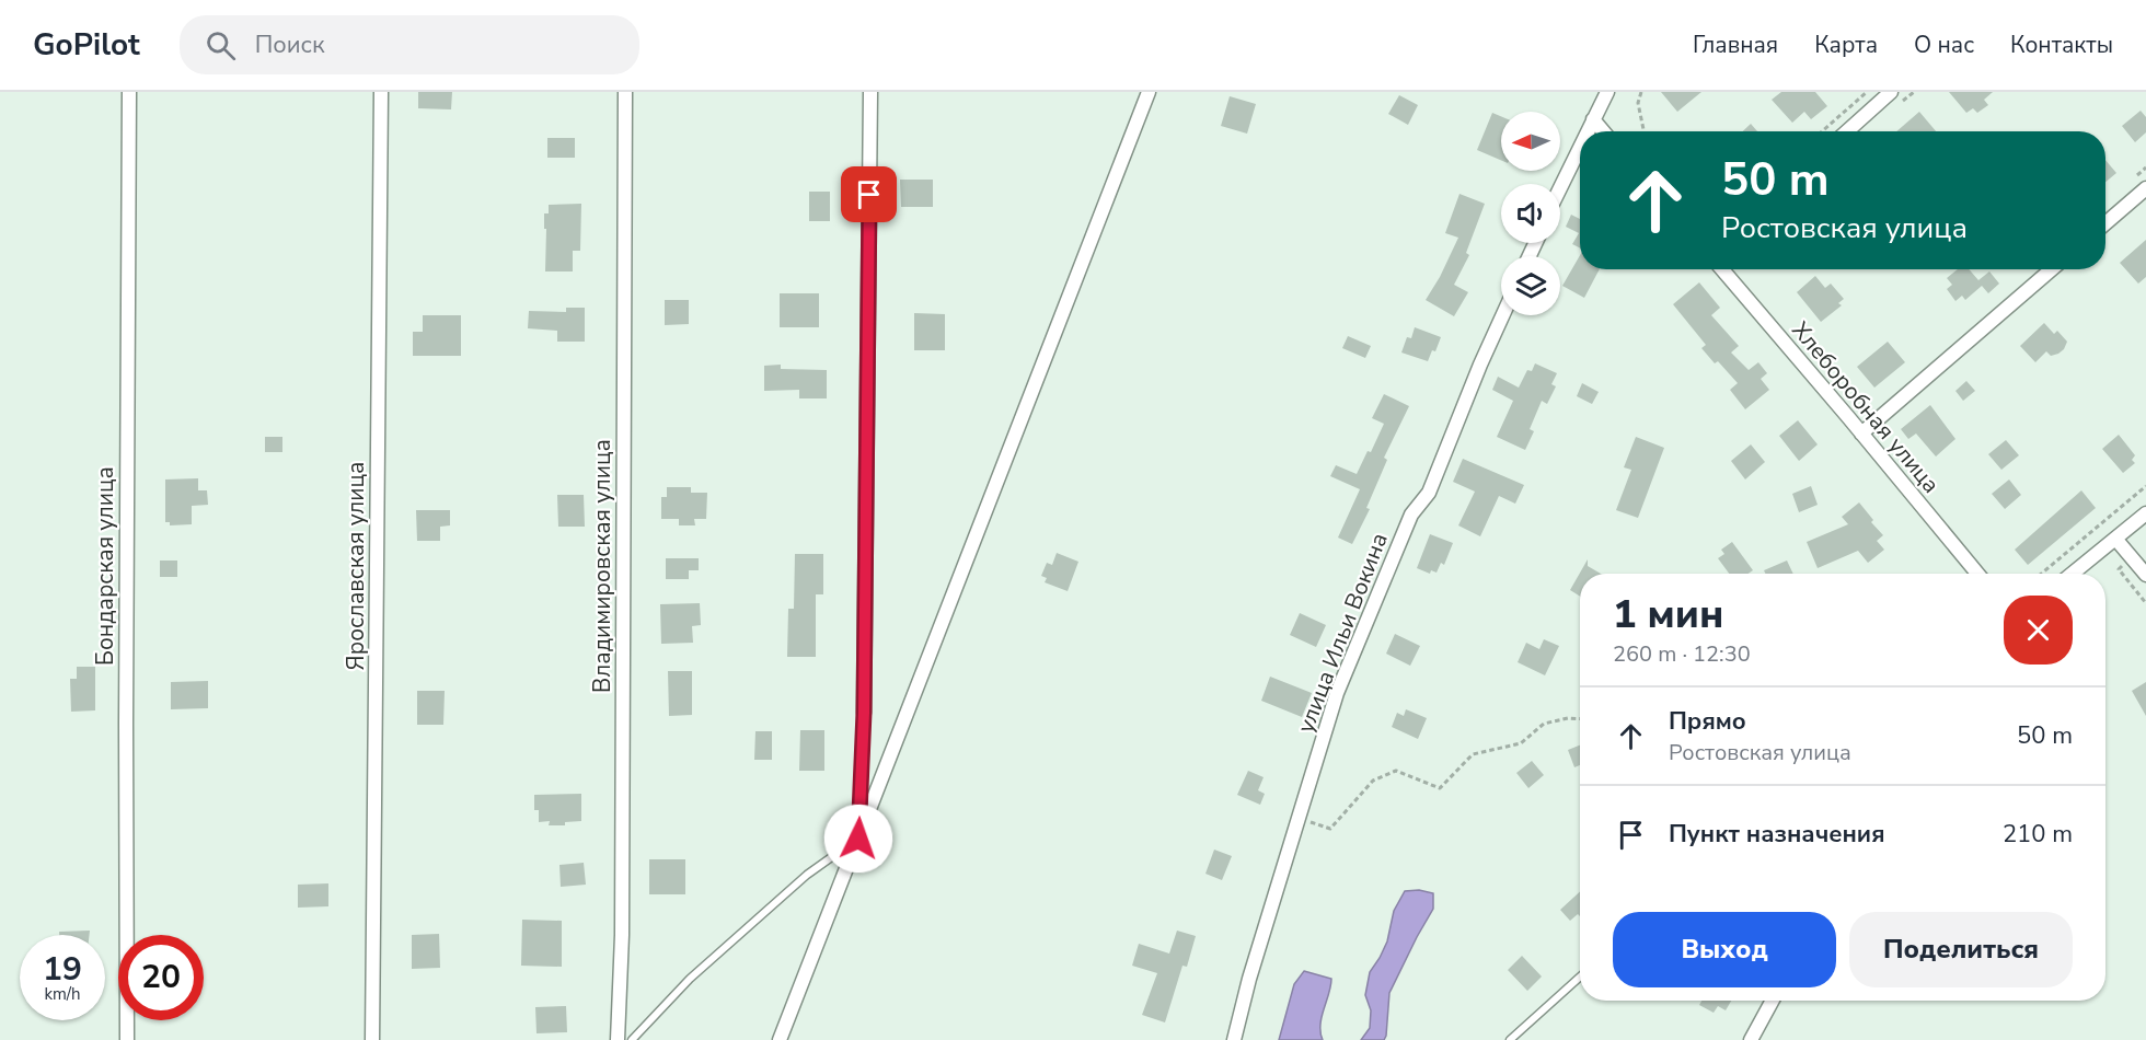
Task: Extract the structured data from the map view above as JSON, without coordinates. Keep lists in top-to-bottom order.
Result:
{
  "streets": {
    "street": [
      "Хлеборобная улица",
      "Бондарская улица",
      "Ярославская улица",
      "Владимировская улица",
      "улица Ильи Вокина"
    ]
  },
  "north": "left",
  "page": {
    "header": "GoPilot",
    "search": "Поиск",
    "nav": [
      "Главная",
      "Карта",
      "О нас",
      "Контакты"
    ],
    "turn": ["50 m", "Ростовская улица"],
    "heading": ["1 мин", "260 m · 12:30"],
    "list": [
      {
        "name": "Прямо",
        "note": "Ростовская улица",
        "value": "50 m"
      },
      {
        "name": "Пункт назначения",
        "value": "210 m"
      }
    ],
    "buttons": ["Выход", "Поделиться"],
    "speed": "19 km/h",
    "limit": "20"
  }
}
